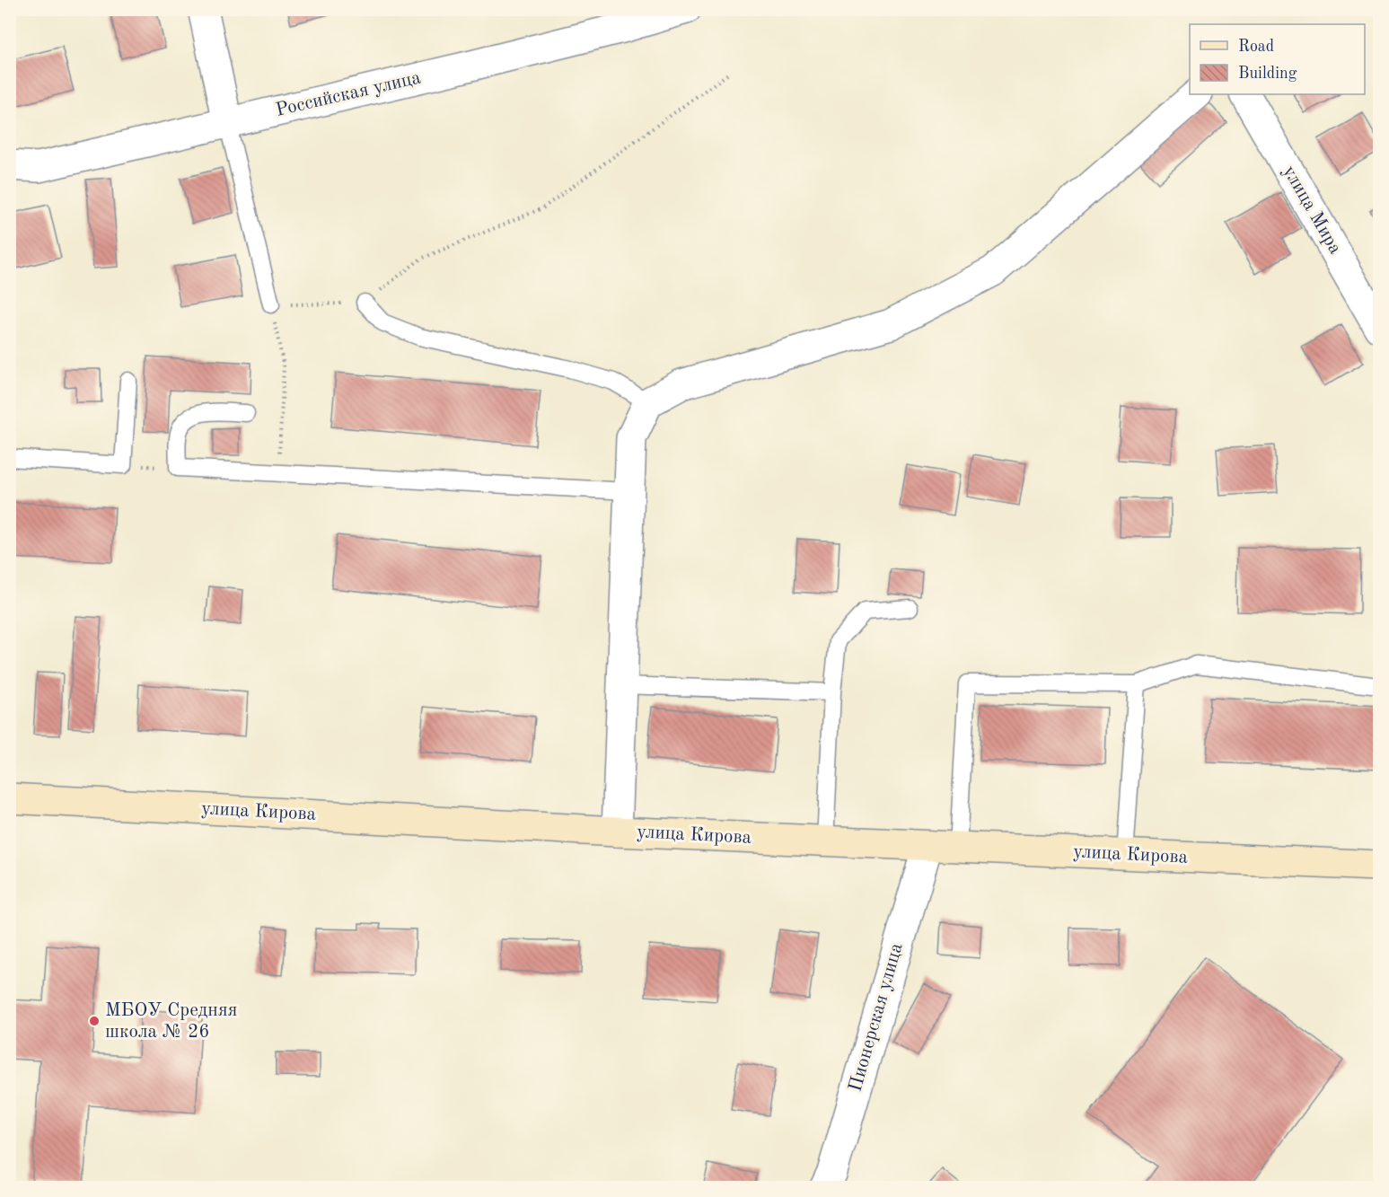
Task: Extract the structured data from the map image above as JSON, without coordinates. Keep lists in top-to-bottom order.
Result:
{
  "streets": {
    "main road": ["улица Кирова"],
    "street": ["Российская улица", "улица Мира", "Пионерская улица"]
  },
  "crossings": [
    ["улица Кирова", "Пионерская улица"]
  ],
  "places": ["МБОУ Средняя школа № 26"],
  "legend": ["Road", "Building"]
}
